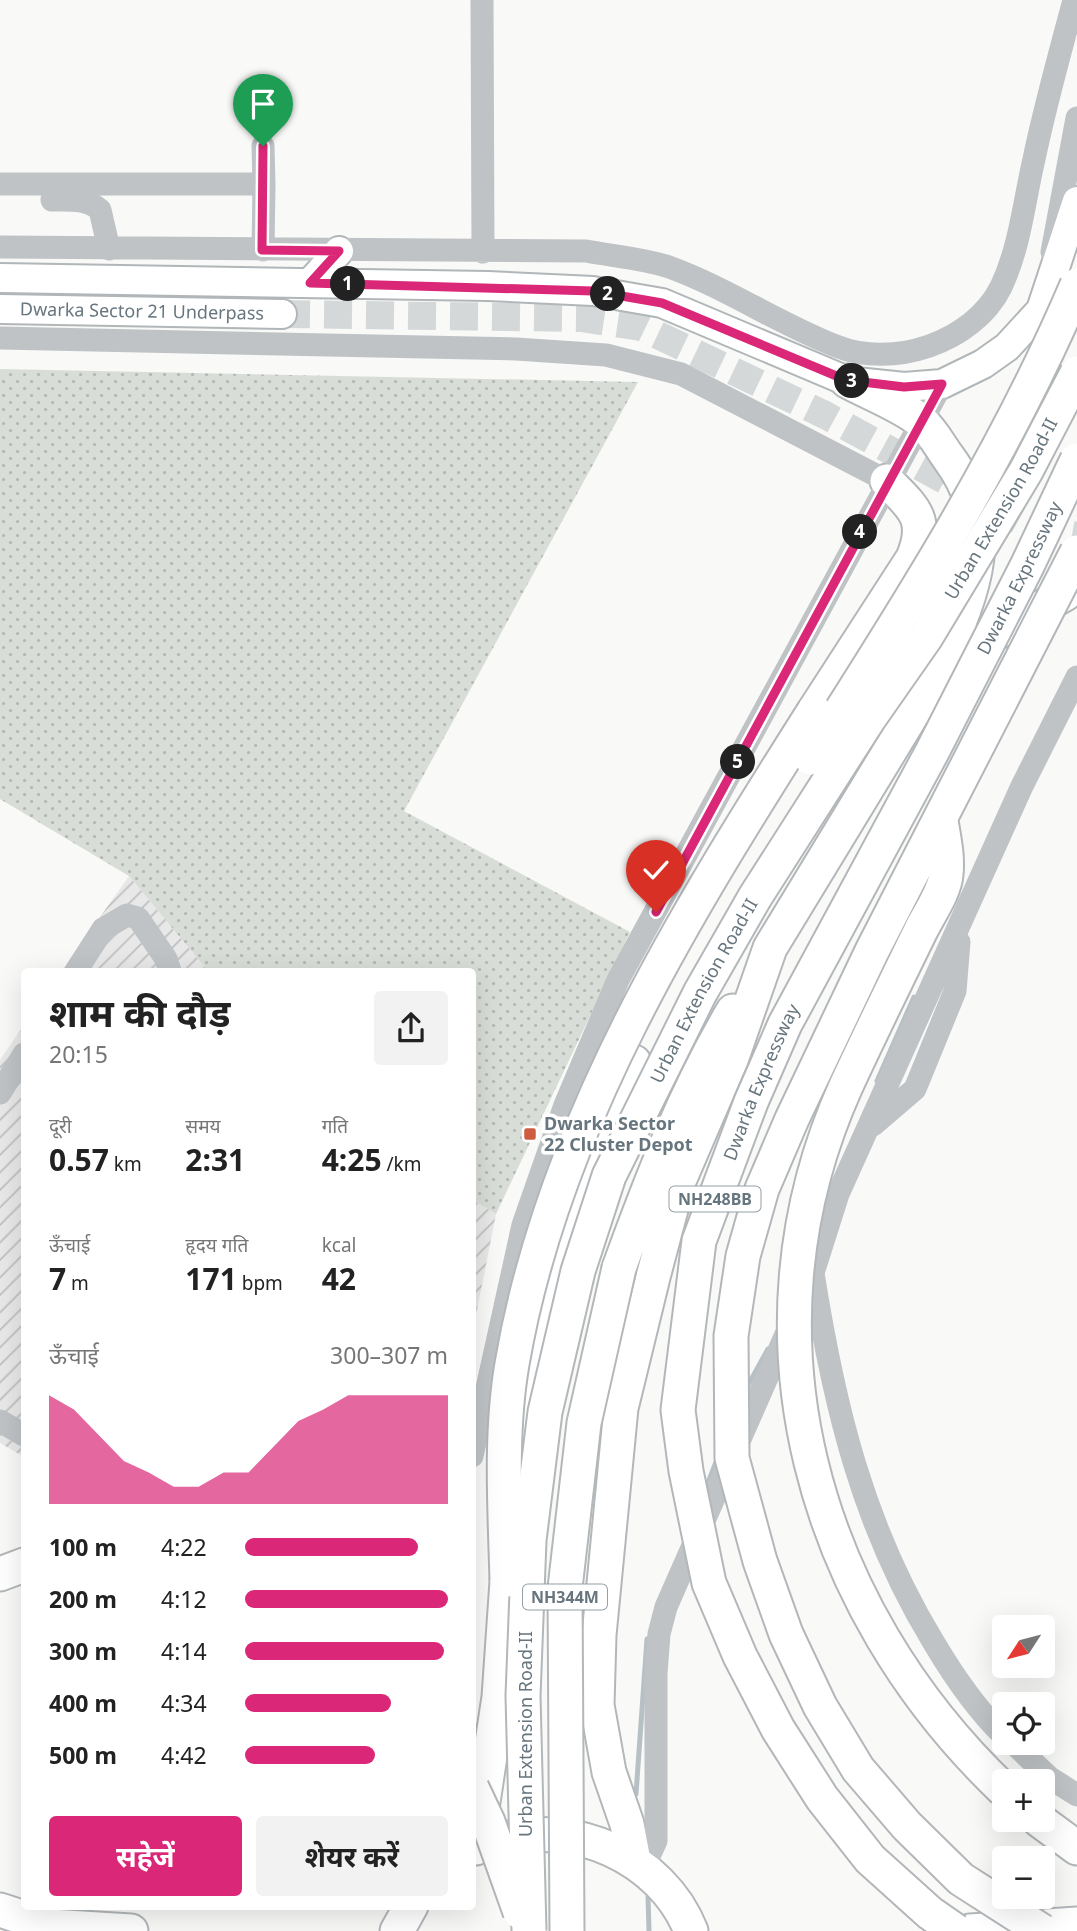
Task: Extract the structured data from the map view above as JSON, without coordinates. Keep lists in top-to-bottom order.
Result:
{
  "streets": {
    "highway": [
      "Urban Extension Road-II",
      "Dwarka Expressway",
      "NH248BB",
      "NH344M"
    ],
    "main road": ["Dwarka Sector 21 Underpass"]
  },
  "places": {
    "transit": ["Dwarka Sector 22 Cluster Depot"]
  },
  "north": "bottom left",
  "page": {
    "pins": [
      "1",
      "2",
      "3",
      "4",
      "5"
    ],
    "heading": ["शाम की दौड़", "20:15"],
    "stats": [
      ["दूरी", "0.57 km"],
      ["समय", "2:31"],
      ["गति", "4:25 /km"],
      ["ऊँचाई", "7 m"],
      ["हृदय गति", "171 bpm"],
      ["kcal", "42"]
    ],
    "chart": ["ऊँचाई", "300–307 m"],
    "list": [
      {
        "name": "100 m",
        "note": "4:22"
      },
      {
        "name": "200 m",
        "note": "4:12"
      },
      {
        "name": "300 m",
        "note": "4:14"
      },
      {
        "name": "400 m",
        "note": "4:34"
      },
      {
        "name": "500 m",
        "note": "4:42"
      }
    ],
    "map_buttons": ["+", "−"],
    "buttons": ["सहेजें", "शेयर करें"]
  }
}
